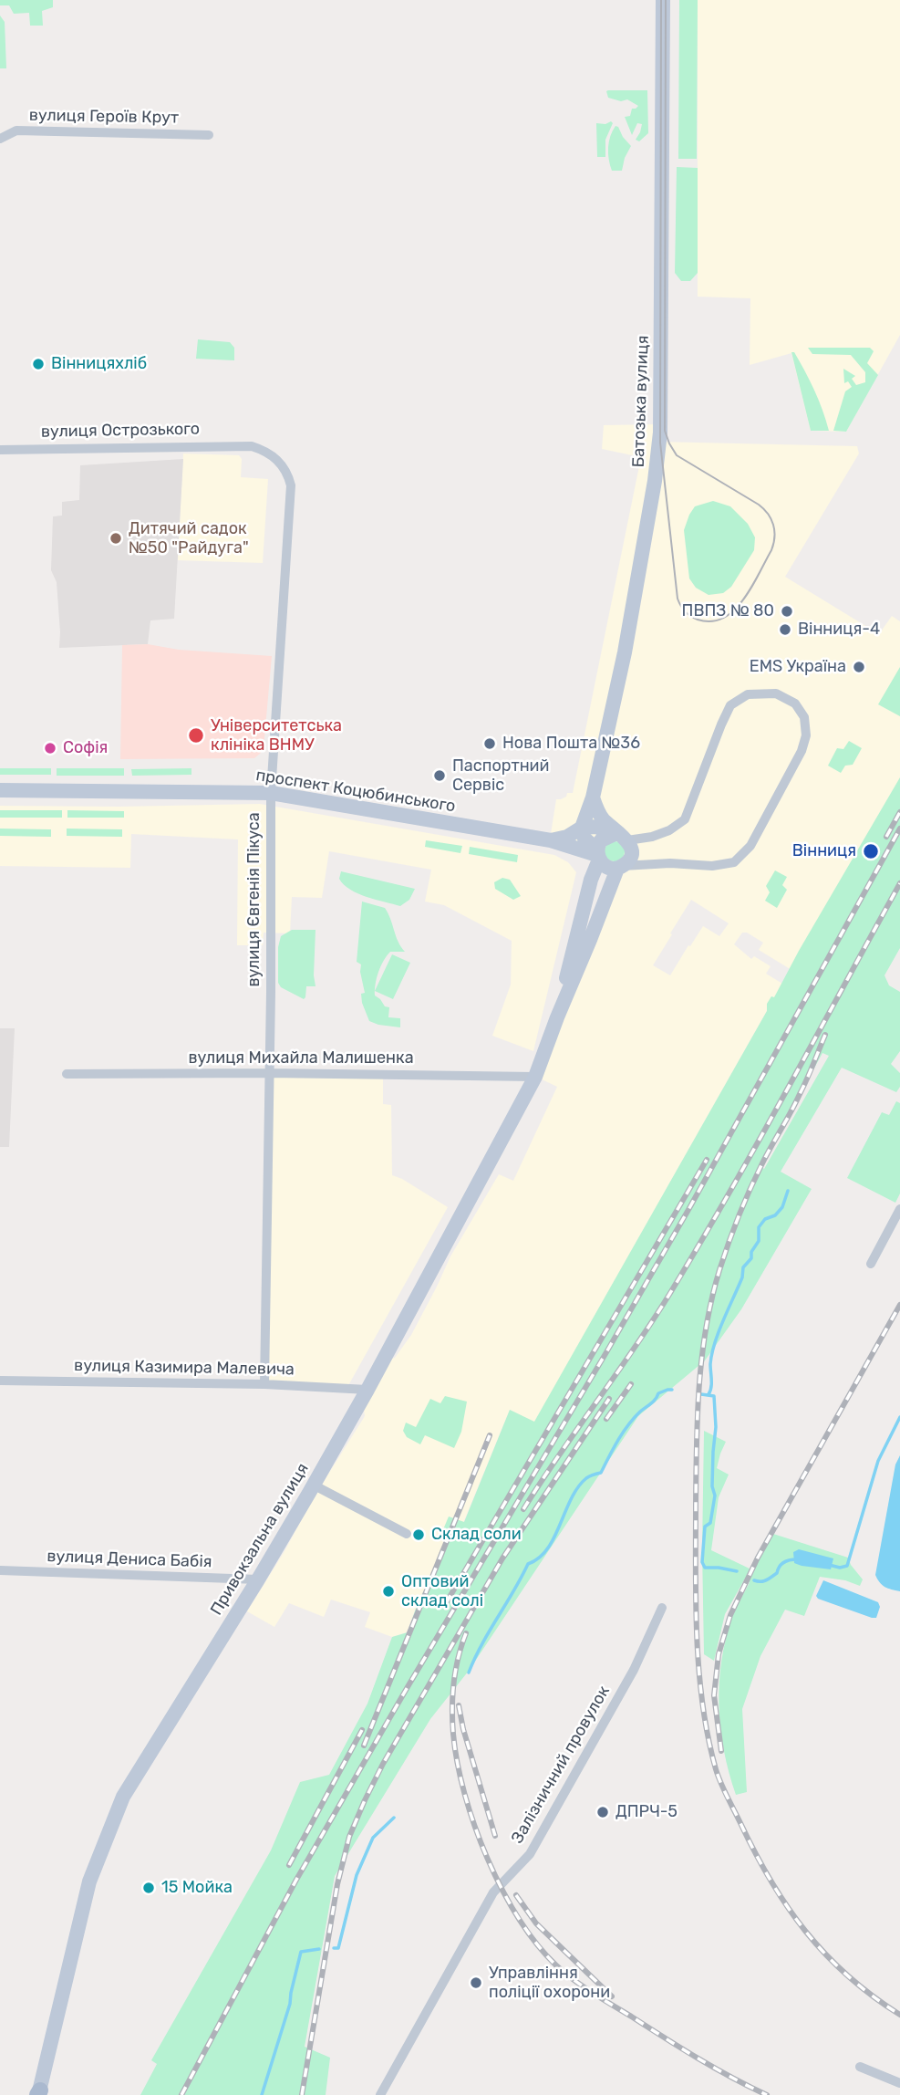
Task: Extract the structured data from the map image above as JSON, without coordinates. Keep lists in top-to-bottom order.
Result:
{
  "streets": {
    "main road": ["Батозька вулиця", "проспект Коцюбинського", "Привокзальна вулиця"],
    "street": [
      "вулиця Героїв Крут",
      "вулиця Острозького",
      "вулиця Євгенія Пікуса",
      "вулиця Михайла Малишенка",
      "вулиця Казимира Малевича",
      "вулиця Дениса Бабія",
      "Залізничний провулок"
    ]
  },
  "crossings": [
    ["вулиця Острозького", "вулиця Євгенія Пікуса"],
    ["проспект Коцюбинського", "вулиця Євгенія Пікуса"],
    ["вулиця Євгенія Пікуса", "вулиця Михайла Малишенка"],
    ["вулиця Євгенія Пікуса", "вулиця Казимира Малевича"],
    ["вулиця Михайла Малишенка", "Привокзальна вулиця"],
    ["вулиця Казимира Малевича", "Привокзальна вулиця"],
    ["Привокзальна вулиця", "вулиця Дениса Бабія"]
  ],
  "places": [
    "Вінницяхліб",
    "Дитячий садок №50 \"Райдуга\"",
    "ПВПЗ № 80",
    "Вінниця-4",
    "EMS Україна",
    "Університетська клініка ВНМУ",
    "Нова Пошта №36",
    "Софія",
    "Паспортний Сервіс",
    "Вінниця",
    "Склад соли",
    "Оптовий склад солі",
    "ДПРЧ-5",
    "15 Мойка",
    "Управління поліції охорони"
  ]
}
